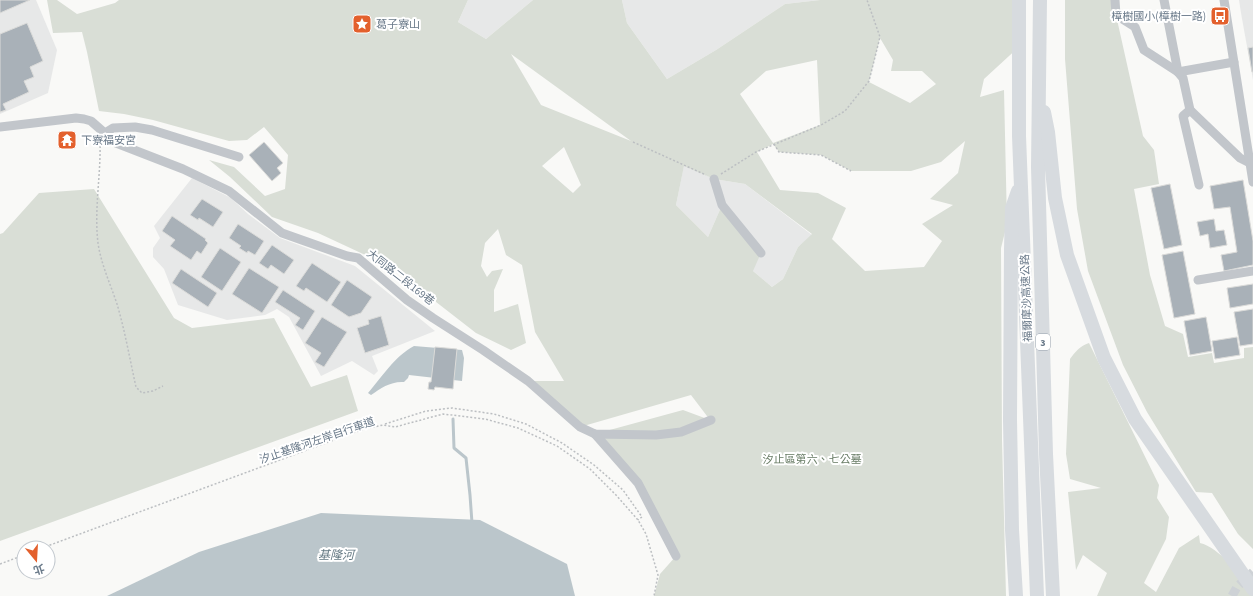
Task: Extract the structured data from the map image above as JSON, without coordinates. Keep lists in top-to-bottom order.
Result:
{
  "streets": {
    "highway": ["福爾摩沙高速公路", "3"],
    "street": ["大同路二段169巷"],
    "path": ["汐止基隆河左岸自行車道"]
  },
  "water": ["基隆河"],
  "parks": ["汐止區第六、七公墓"],
  "places": {
    "bus stop": ["樟樹國小(樟樹一路)"],
    "place": ["葛子寮山"],
    "temple": ["下寮福安宮"]
  },
  "north": "bottom"
}
